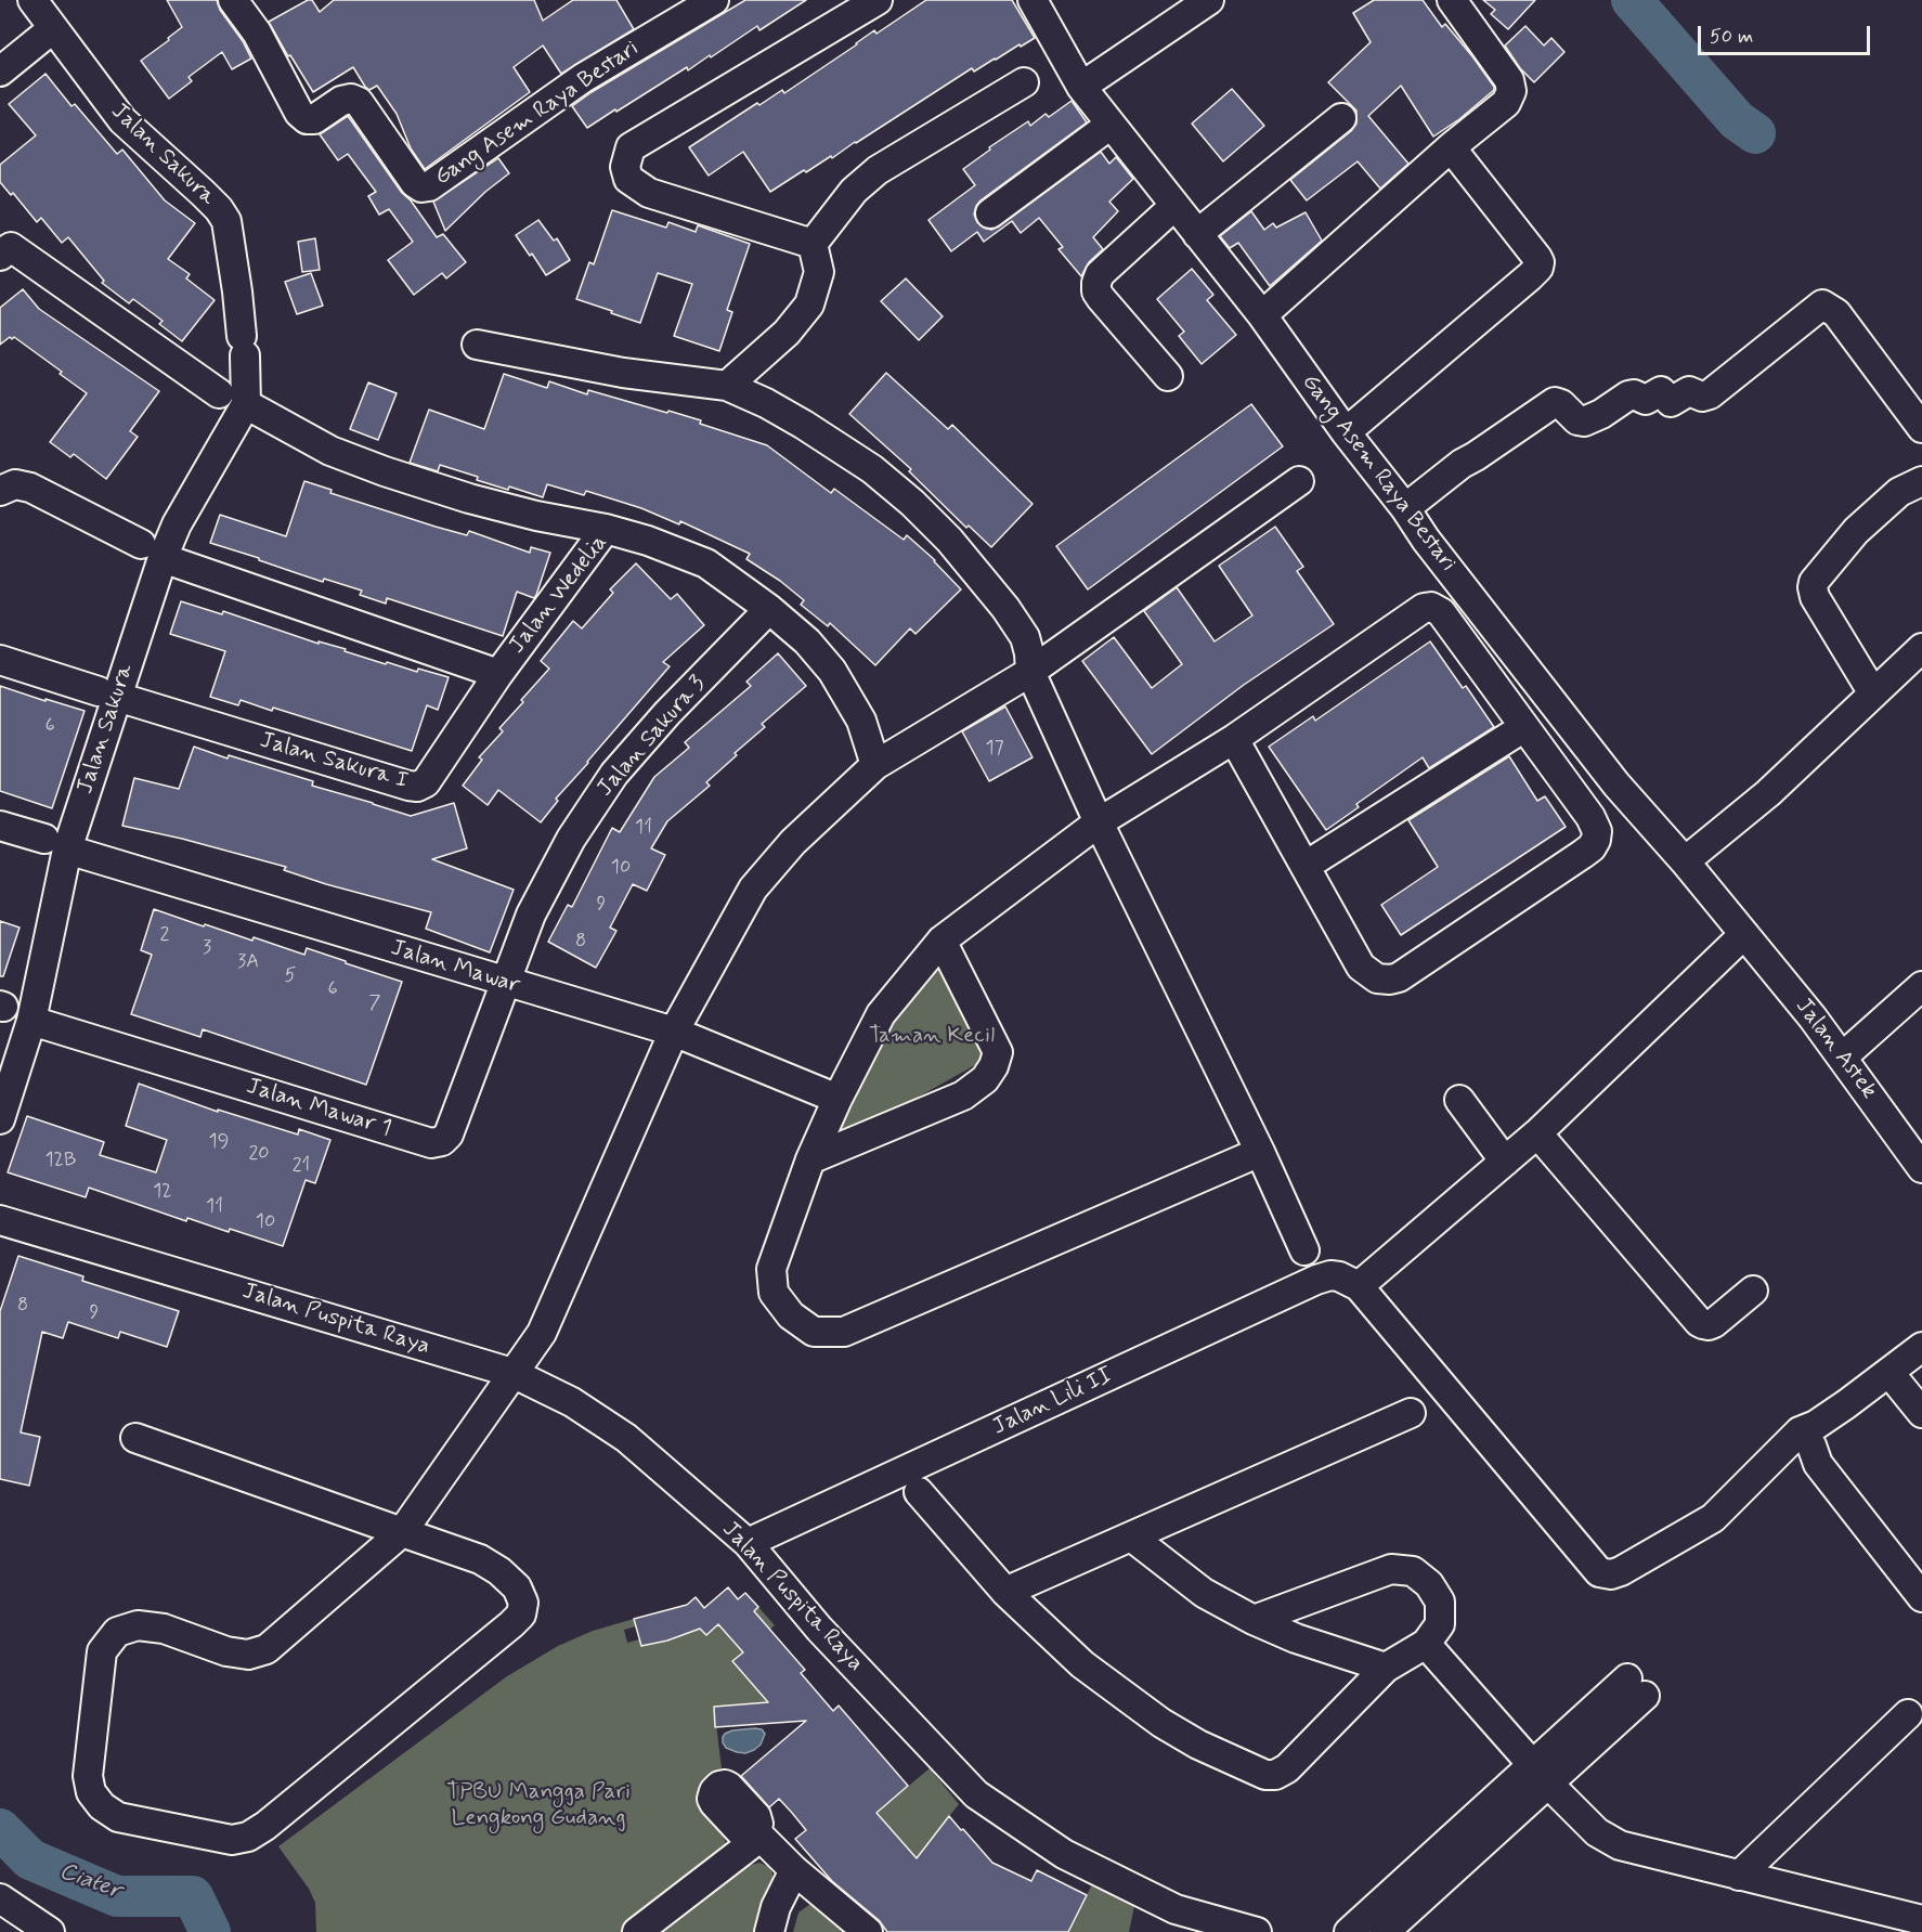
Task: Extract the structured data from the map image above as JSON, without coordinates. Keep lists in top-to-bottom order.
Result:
{
  "streets": {
    "street": [
      "Gang Asem Raya Bestari",
      "Jalan Sakura",
      "Jalan Wedelia",
      "Jalan Sakura 3",
      "Jalan Sakura I",
      "Jalan Mawar",
      "Jalan Astek",
      "Jalan Mawar 1",
      "Jalan Puspita Raya",
      "Jalan Lili II"
    ]
  },
  "crossings": [
    ["Gang Asem Raya Bestari", "Jalan Astek"],
    ["Jalan Sakura", "Jalan Wedelia"],
    ["Jalan Sakura", "Jalan Sakura I"],
    ["Jalan Sakura", "Jalan Mawar"],
    ["Jalan Sakura", "Jalan Mawar 1"],
    ["Jalan Wedelia", "Jalan Sakura 3"],
    ["Jalan Wedelia", "Jalan Sakura I"],
    ["Jalan Sakura 3", "Jalan Mawar"],
    ["Jalan Sakura 3", "Jalan Mawar 1"],
    ["Jalan Mawar", "Jalan Mawar 1"],
    ["Jalan Puspita Raya", "Jalan Lili II"]
  ],
  "water": ["Ciater"],
  "parks": ["Taman Kecil", "TPBU Mangga Pari Lengkong Gudang"],
  "house_numbers": [
    "6",
    "17",
    "11",
    "10",
    "9",
    "2",
    "8",
    "3",
    "3A",
    "5",
    "6",
    "7",
    "19",
    "20",
    "12B",
    "21",
    "12",
    "11",
    "10",
    "8",
    "9"
  ],
  "scale_bar": "50 m"
}
